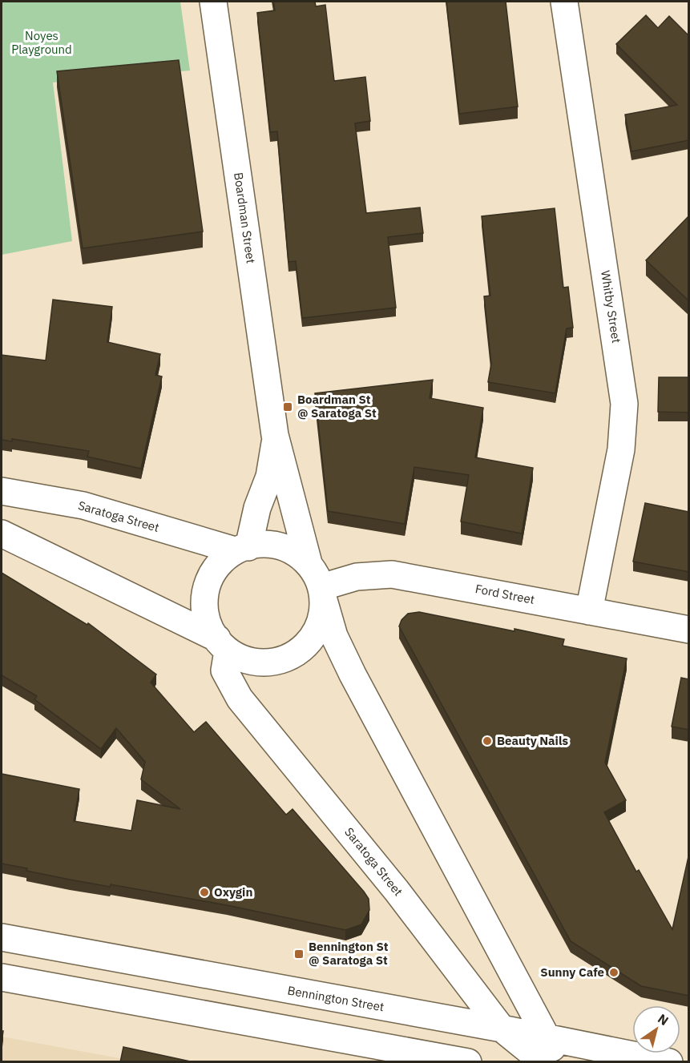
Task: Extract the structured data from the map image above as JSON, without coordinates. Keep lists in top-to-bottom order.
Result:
{
  "streets": {
    "main road": [
      "Boardman Street",
      "Whitby Street",
      "Saratoga Street",
      "Ford Street",
      "Bennington Street"
    ]
  },
  "crossings": [
    ["Boardman Street", "Saratoga Street"],
    ["Boardman Street", "Ford Street"],
    ["Whitby Street", "Ford Street"],
    ["Saratoga Street", "Ford Street"],
    ["Saratoga Street", "Bennington Street"]
  ],
  "parks": ["Noyes Playground"],
  "places": {
    "transit": ["Boardman St @ Saratoga St", "Bennington St @ Saratoga St"],
    "other": ["Beauty Nails", "Oxygin", "Sunny Cafe"]
  },
  "north": "top right"
}
